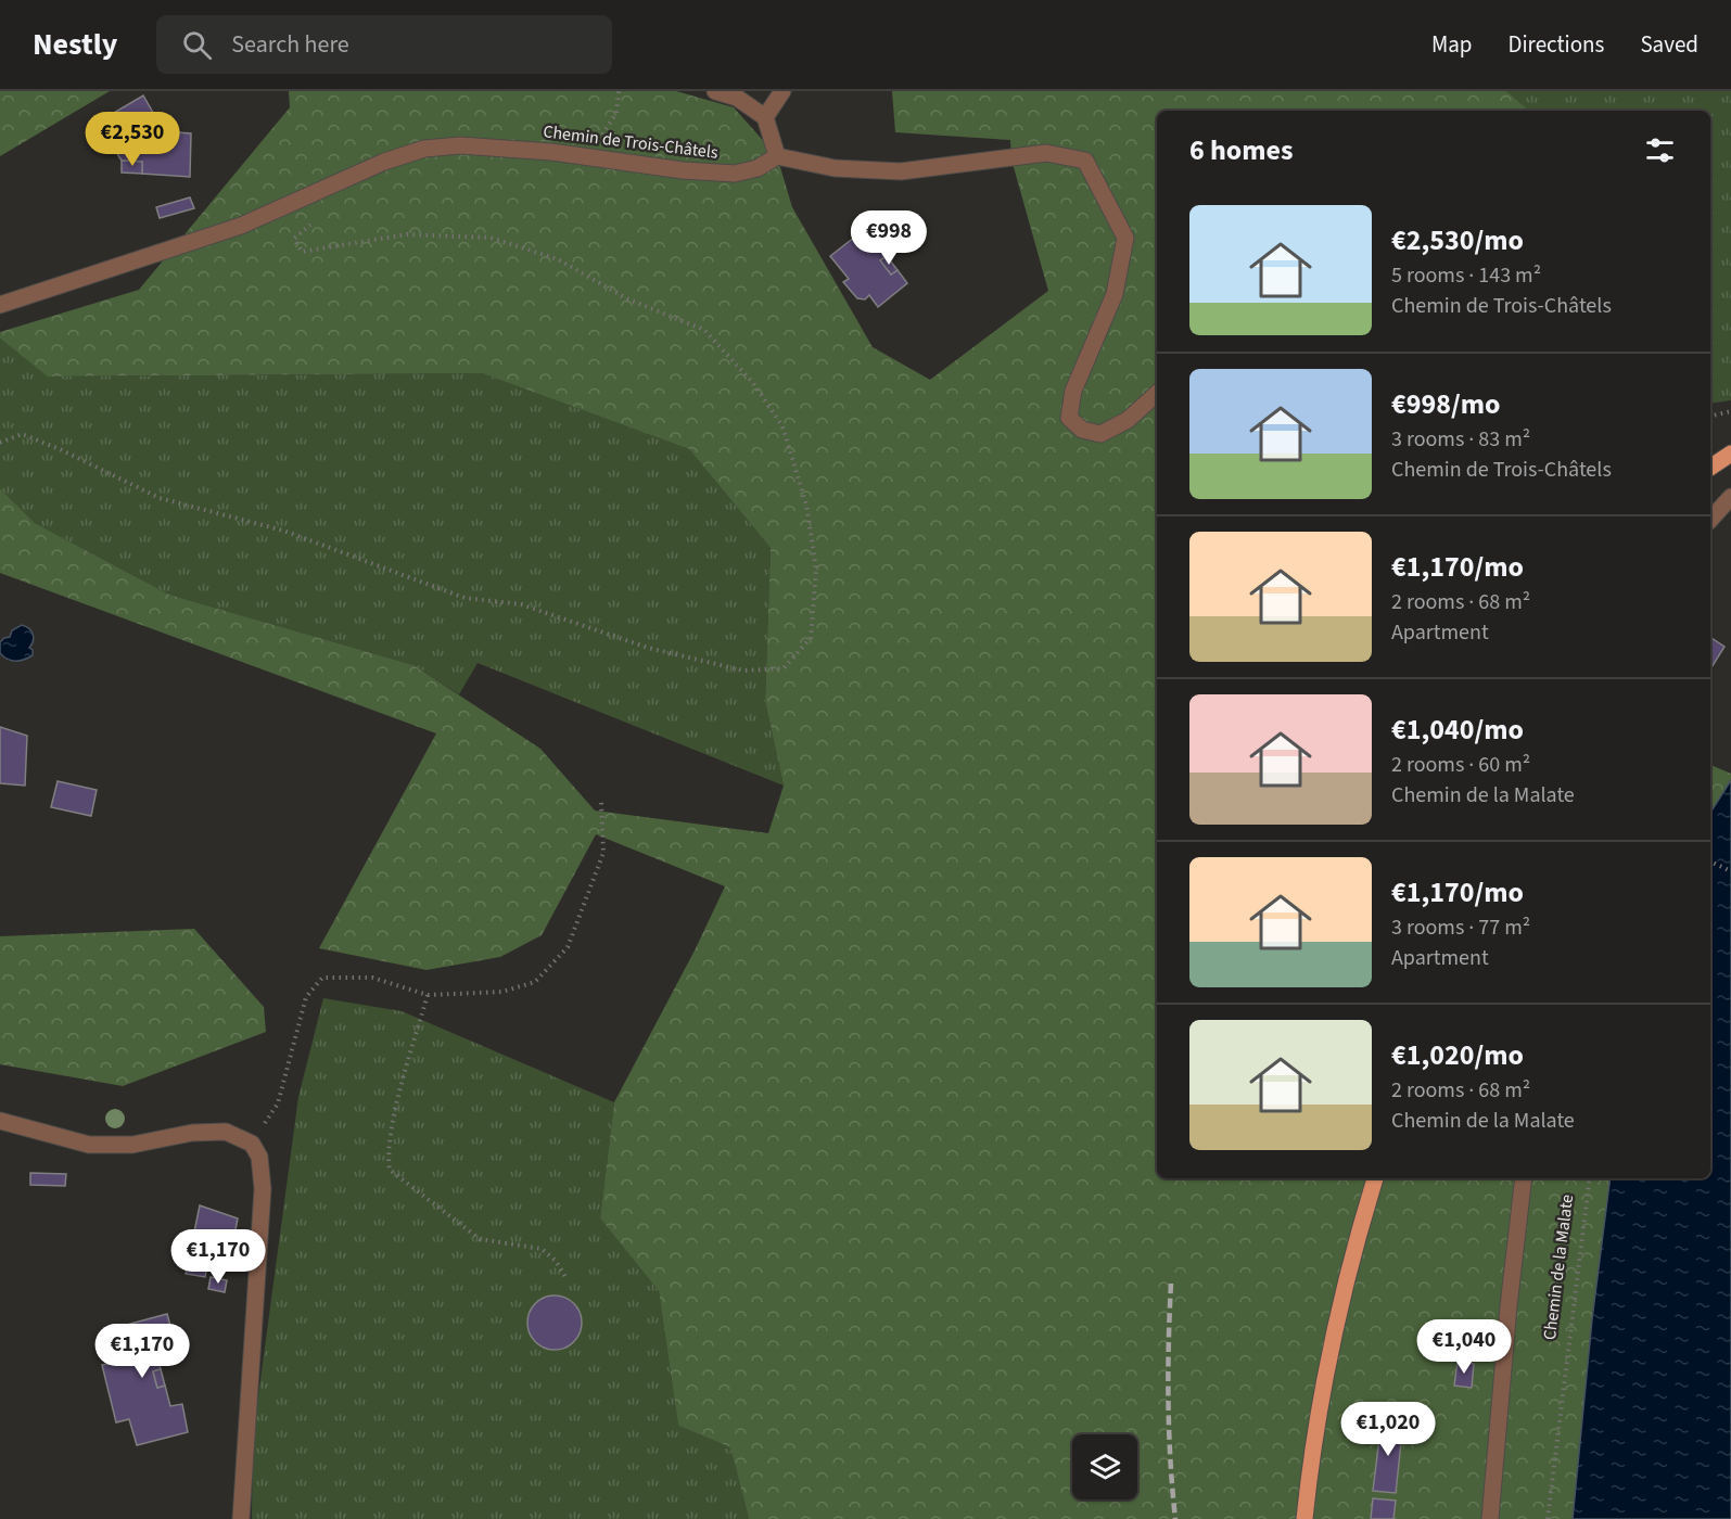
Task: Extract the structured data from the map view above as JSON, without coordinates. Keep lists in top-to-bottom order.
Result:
{
  "streets": {
    "street": ["Chemin de Trois-Châtels"],
    "path": ["Chemin de la Malate"]
  },
  "page": {
    "header": "Nestly",
    "search": "Search here",
    "nav": ["Map", "Directions", "Saved"],
    "heading": "6 homes",
    "price": [
      "€2,530",
      "€998",
      "€1,170",
      "€1,040",
      "€1,170",
      "€1,020"
    ],
    "list": [
      {
        "name": "€2,530/mo",
        "note": "5 rooms · 143 m² · Chemin de Trois-Châtels"
      },
      {
        "name": "€998/mo",
        "note": "3 rooms · 83 m² · Chemin de Trois-Châtels"
      },
      {
        "name": "€1,170/mo",
        "note": "2 rooms · 68 m² · Apartment"
      },
      {
        "name": "€1,040/mo",
        "note": "2 rooms · 60 m² · Chemin de la Malate"
      },
      {
        "name": "€1,170/mo",
        "note": "3 rooms · 77 m² · Apartment"
      },
      {
        "name": "€1,020/mo",
        "note": "2 rooms · 68 m² · Chemin de la Malate"
      }
    ]
  }
}
